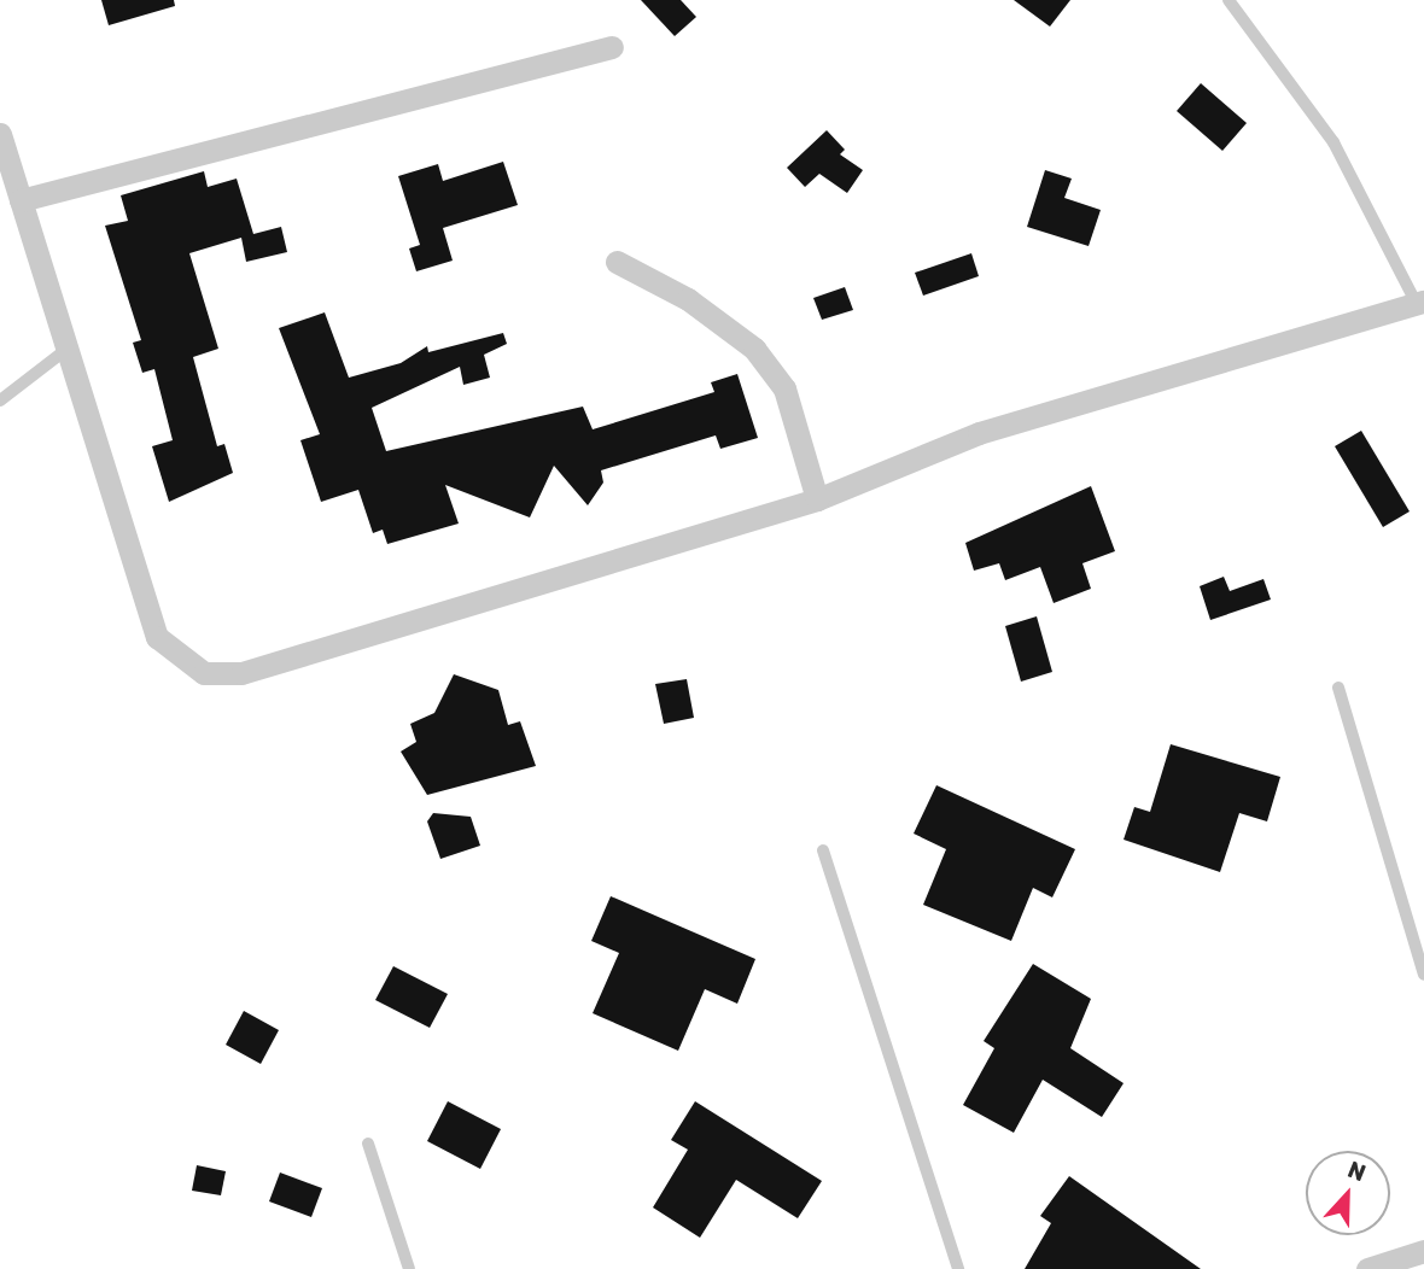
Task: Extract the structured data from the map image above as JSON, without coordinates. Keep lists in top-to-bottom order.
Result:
{
  "north": "top"
}
